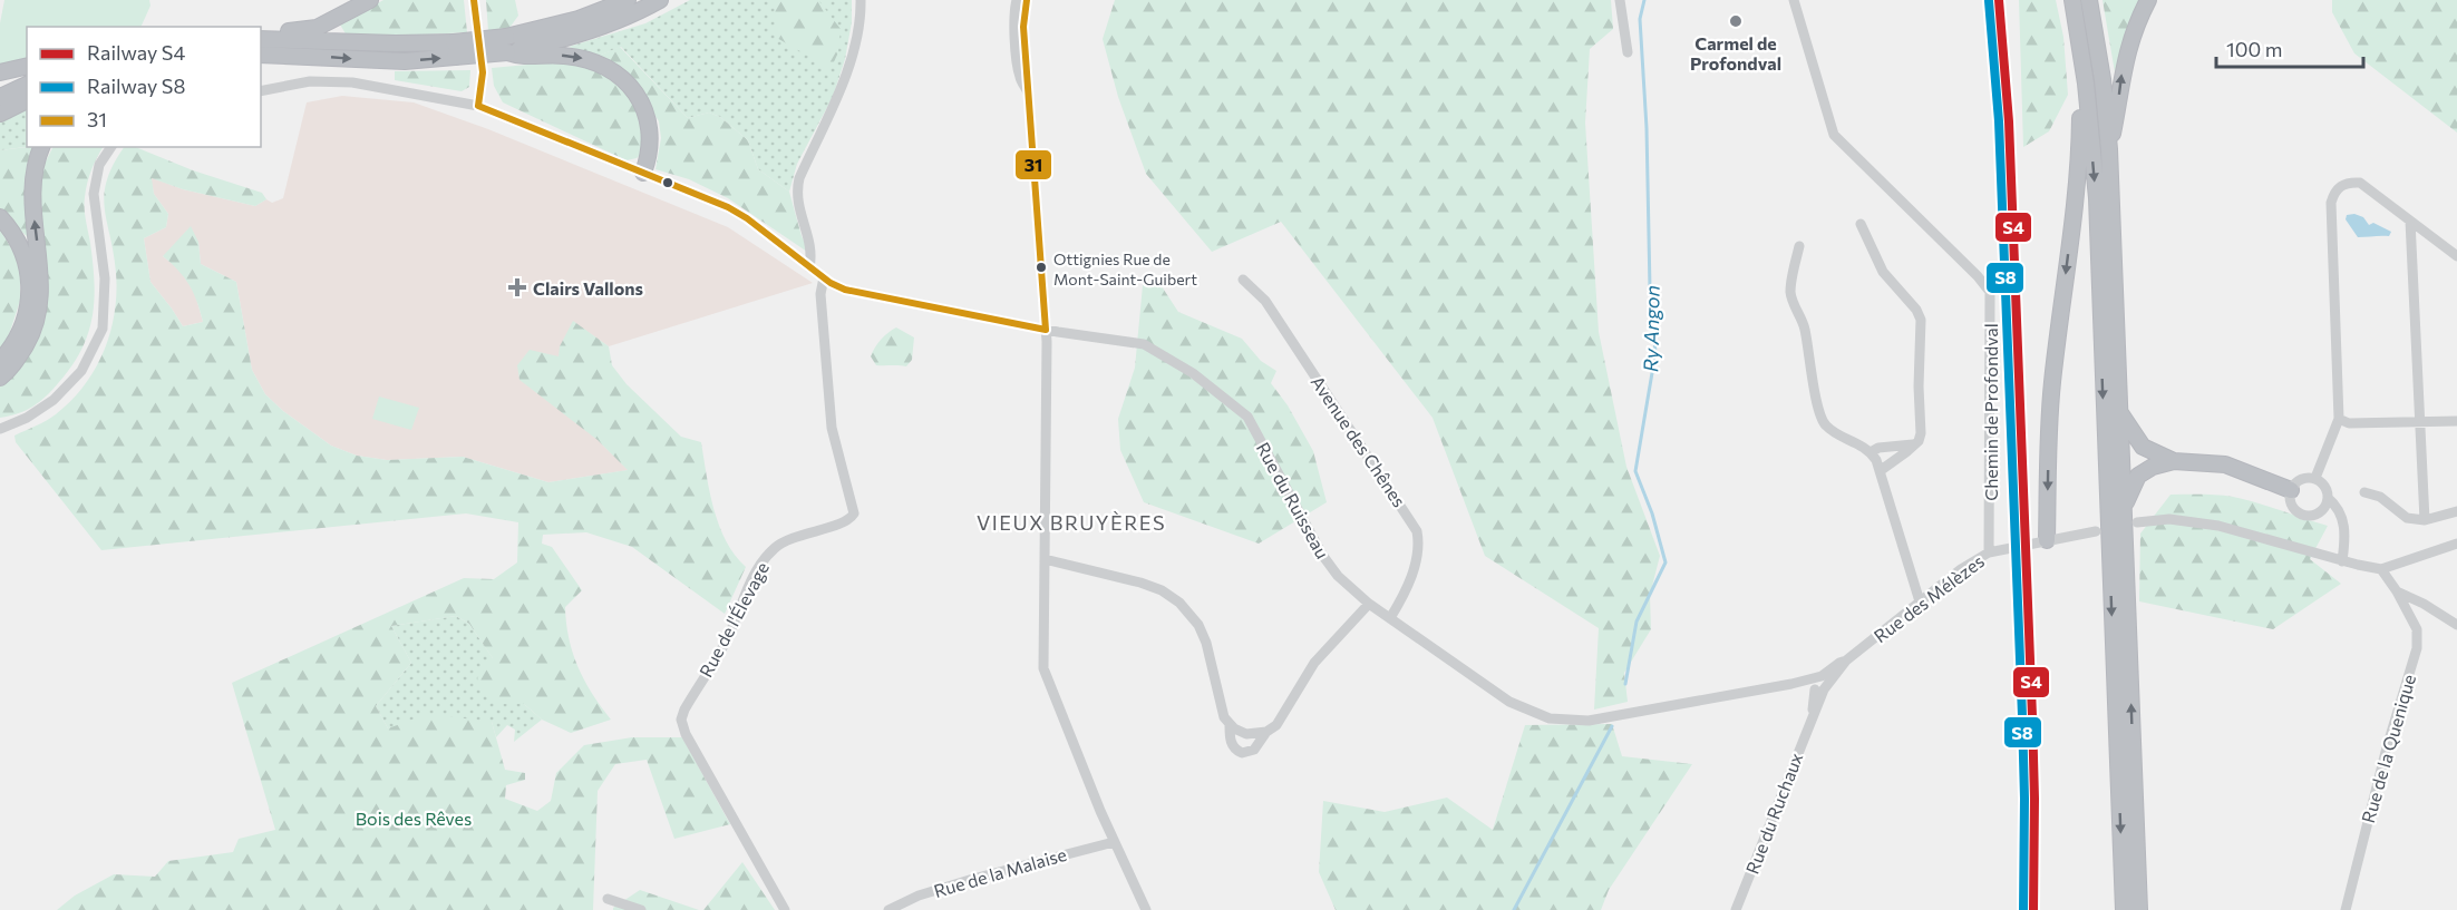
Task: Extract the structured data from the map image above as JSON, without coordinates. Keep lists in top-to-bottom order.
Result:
{
  "streets": {
    "street": [
      "Chemin de Profondval",
      "Avenue des Chênes",
      "Rue du Ruisseau",
      "Rue des Mélèzes",
      "Rue de l'Élevage",
      "Rue de la Quenique",
      "Rue du Ruchaux",
      "Rue de la Malaise"
    ]
  },
  "crossings": [
    ["Chemin de Profondval", "Rue des Mélèzes"],
    ["Avenue des Chênes", "Rue du Ruisseau"],
    ["Rue du Ruisseau", "Rue des Mélèzes"],
    ["Rue du Ruisseau", "Rue de l'Élevage"],
    ["Rue des Mélèzes", "Rue du Ruchaux"]
  ],
  "districts": ["VIEUX BRUYÈRES"],
  "water": ["Ry Angon"],
  "parks": ["Bois des Rêves"],
  "places": {
    "other": ["Carmel de Profondval", "Ottignies Rue de Mont-Saint-Guibert"],
    "health": ["Clairs Vallons"]
  },
  "lines": ["rail line S4", "transit line 31", "rail line S8"],
  "legend": ["Railway S4", "Railway S8", "31"],
  "scale_bar": "100 m"
}
